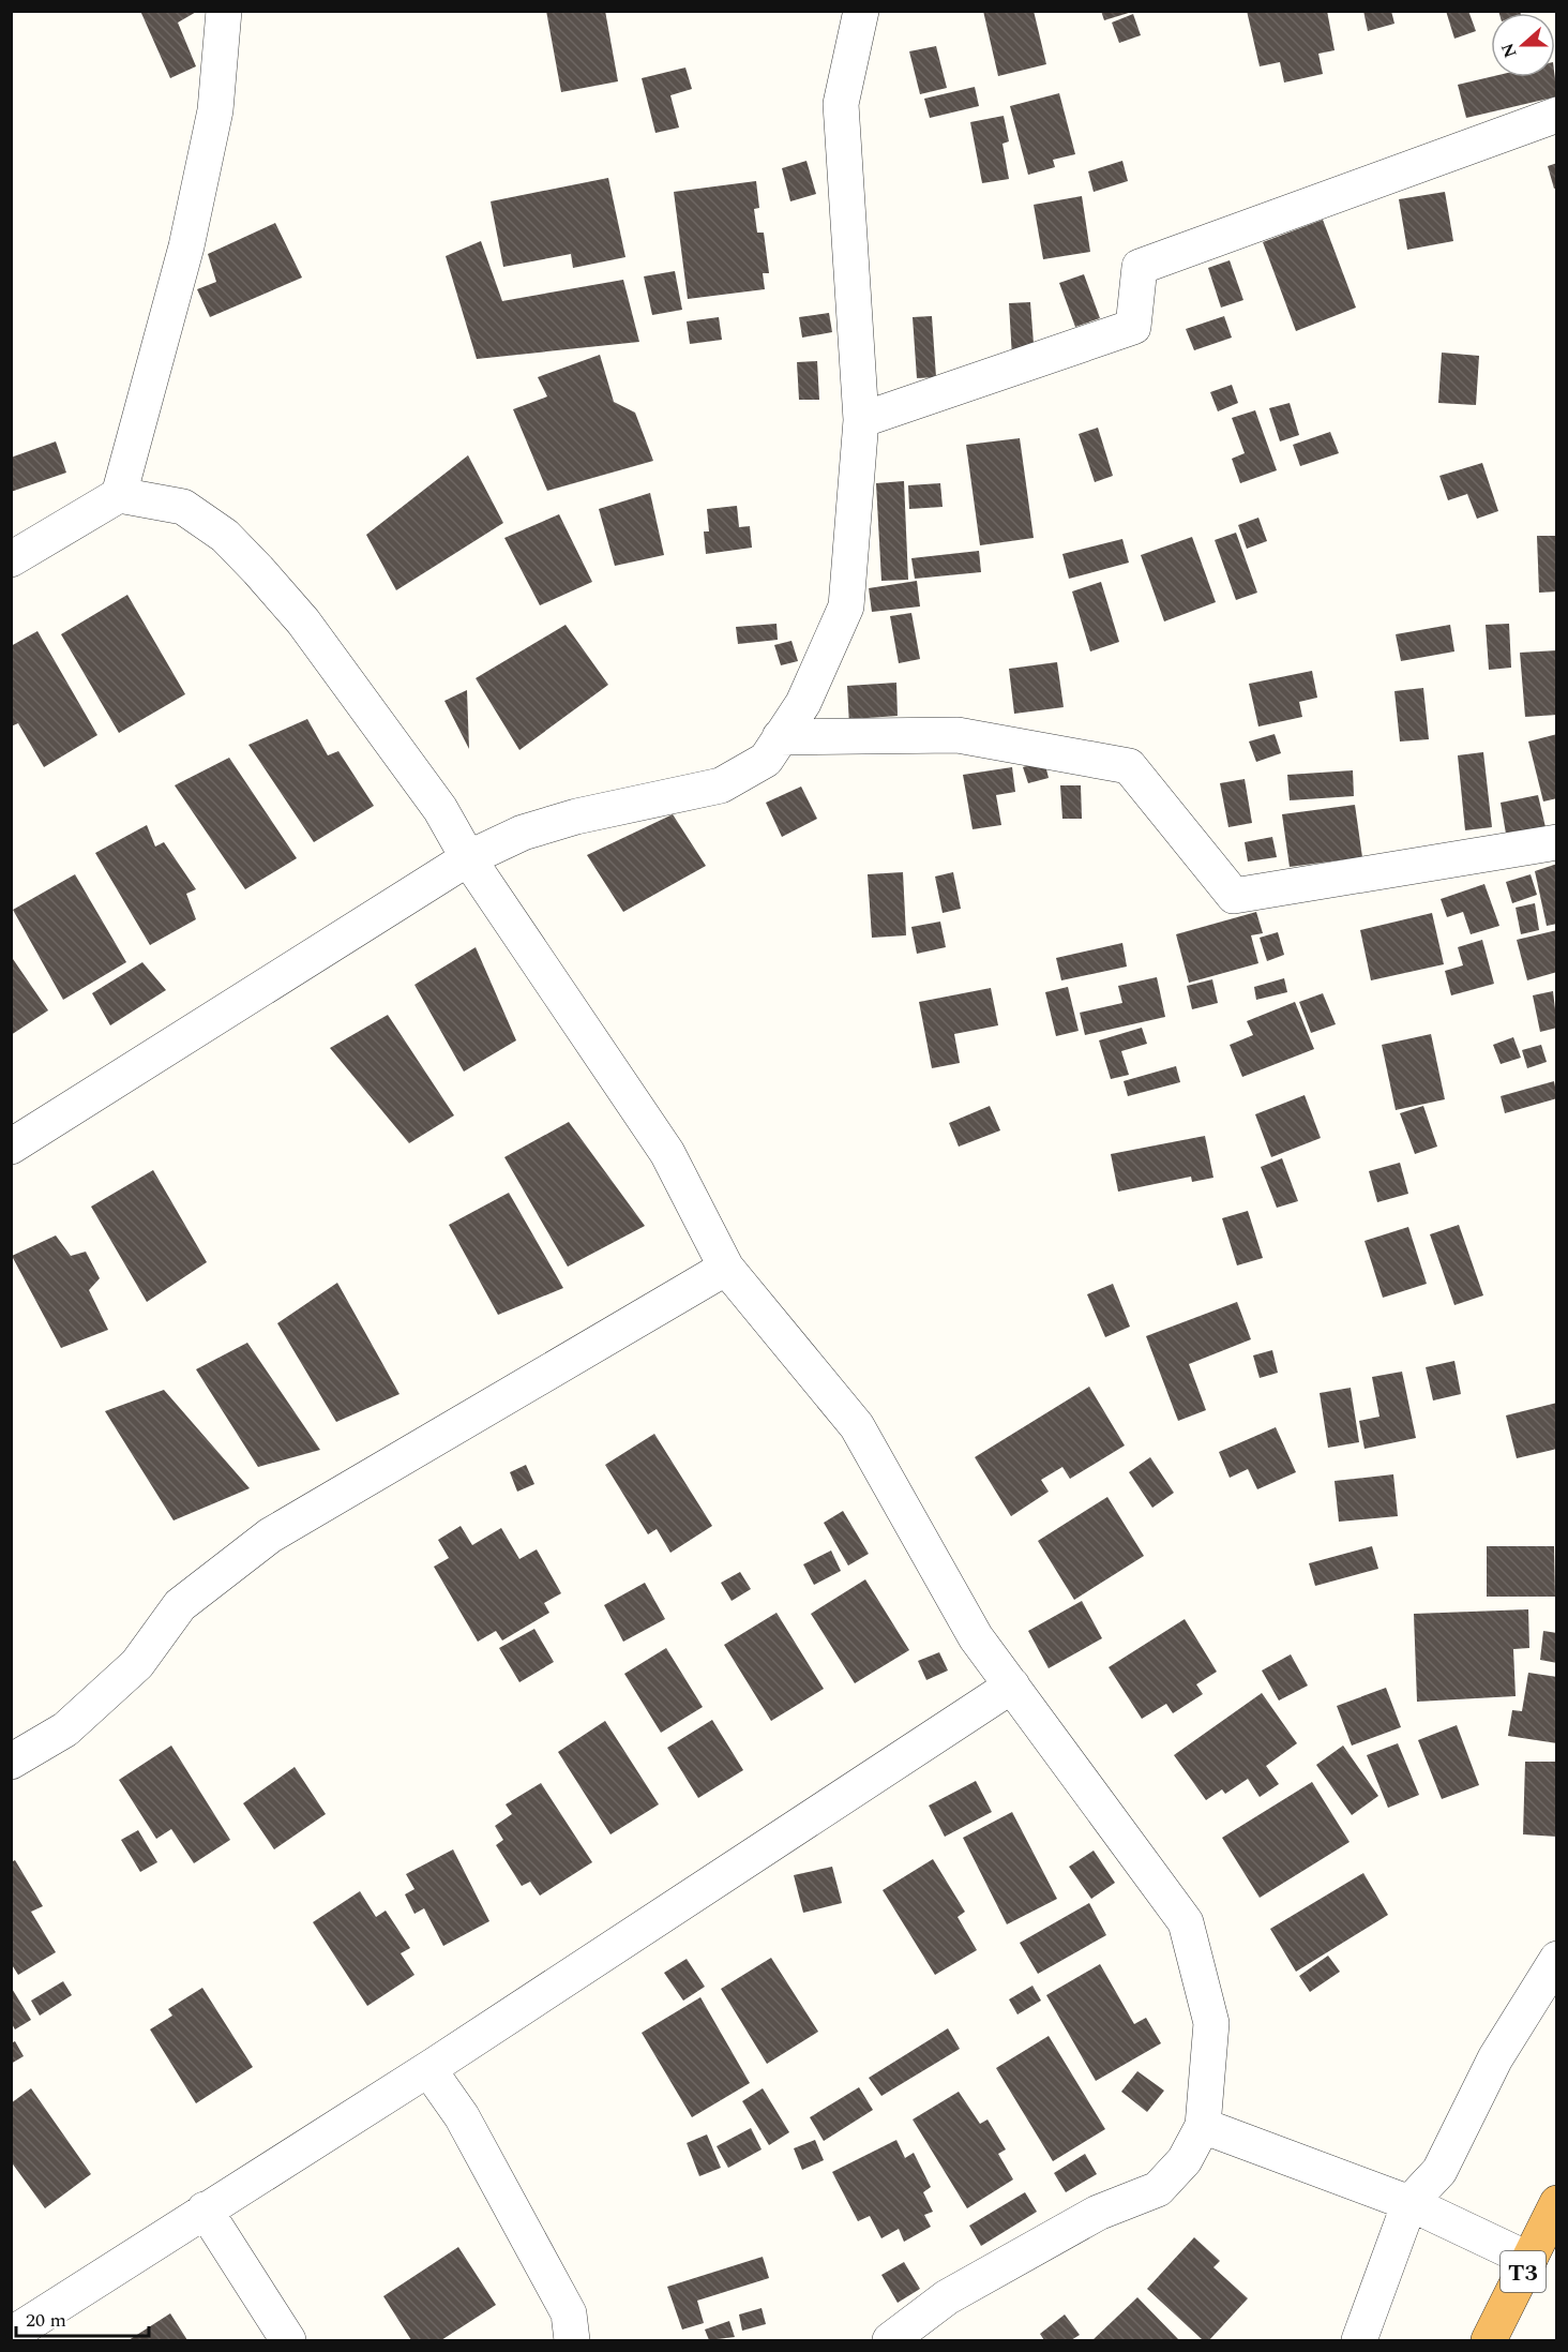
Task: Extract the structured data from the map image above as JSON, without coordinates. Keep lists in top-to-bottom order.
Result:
{
  "streets": {
    "highway": ["T3"]
  },
  "scale_bar": "20 m",
  "north": "left"
}
